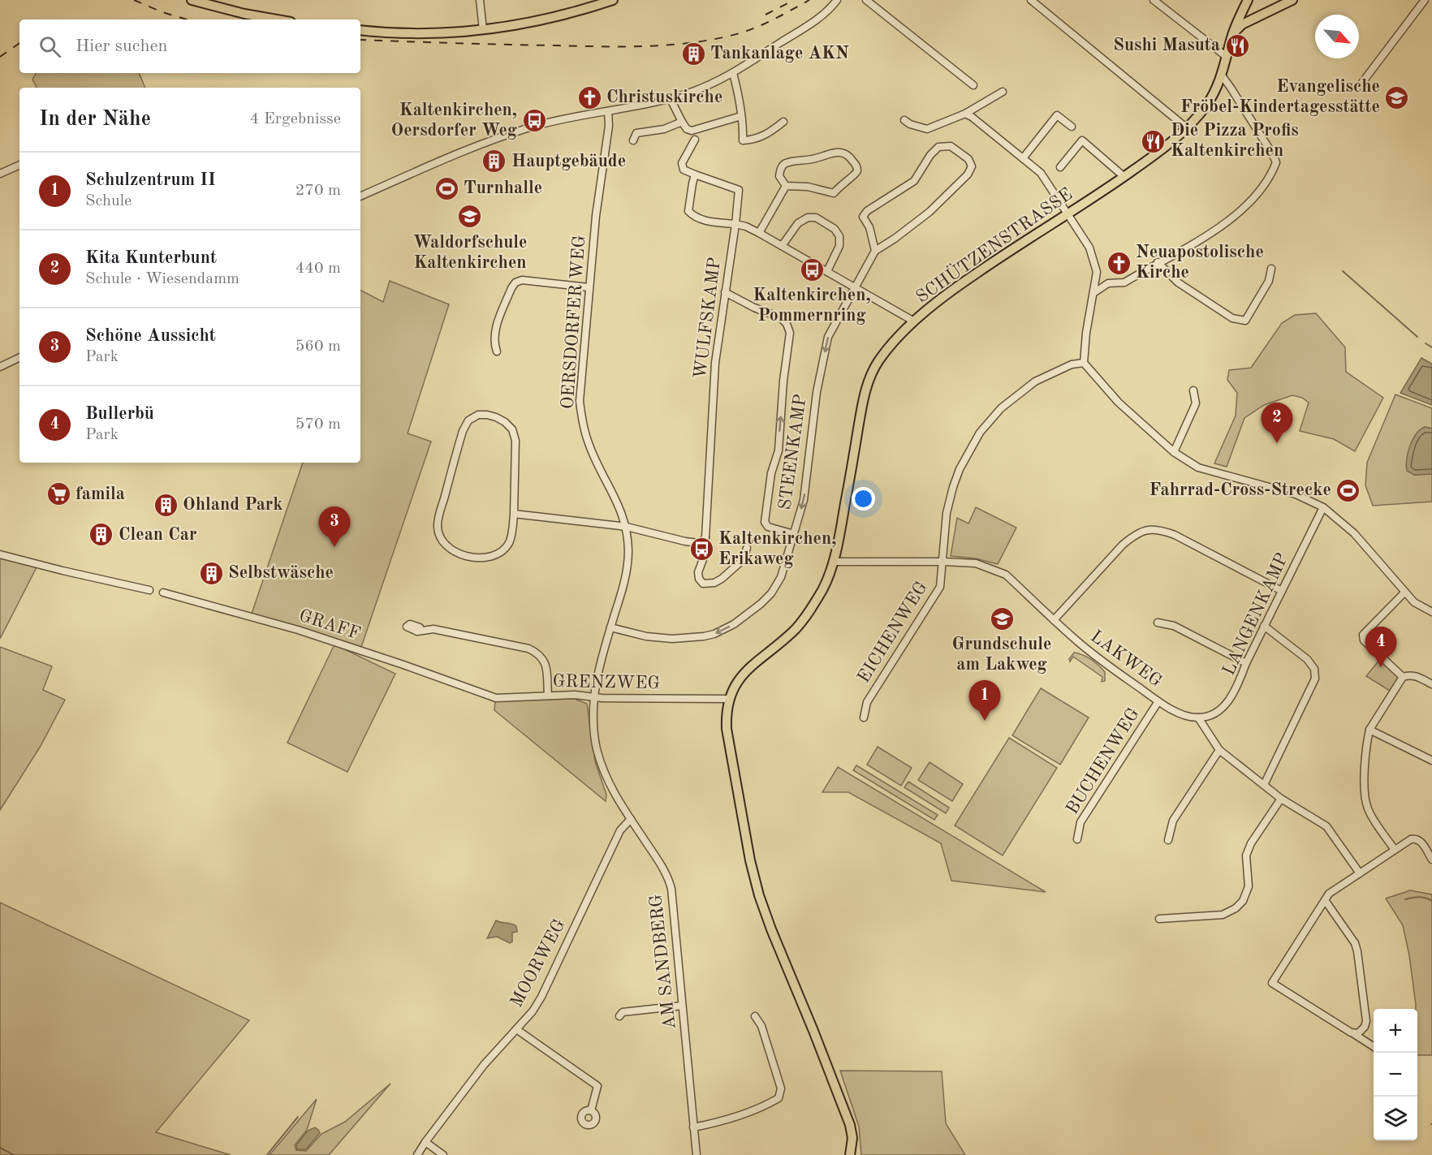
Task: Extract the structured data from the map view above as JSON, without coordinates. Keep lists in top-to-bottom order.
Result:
{
  "streets": {
    "main road": ["SCHÜTZENSTRASSE"],
    "street": [
      "WULFSKAMP",
      "OERSDORFER WEG",
      "STEENKAMP",
      "LANGENKAMP",
      "GRAFF",
      "EICHENWEG",
      "LAKWEG",
      "GRENZWEG",
      "BUCHENWEG",
      "AM SANDBERG",
      "MOORWEG"
    ]
  },
  "crossings": [
    ["SCHÜTZENSTRASSE", "LAKWEG"],
    ["SCHÜTZENSTRASSE", "GRENZWEG"],
    ["OERSDORFER WEG", "STEENKAMP"],
    ["OERSDORFER WEG", "GRENZWEG"],
    ["OERSDORFER WEG", "AM SANDBERG"],
    ["LANGENKAMP", "LAKWEG"],
    ["GRAFF", "GRENZWEG"],
    ["EICHENWEG", "LAKWEG"],
    ["LAKWEG", "BUCHENWEG"],
    ["GRENZWEG", "AM SANDBERG"],
    ["AM SANDBERG", "MOORWEG"]
  ],
  "one_way": ["STEENKAMP"],
  "places": {
    "restaurant": ["Sushi Masuta", "Die Pizza Profis Kaltenkirchen"],
    "building": [
      "Tankanlage AKN",
      "Hauptgebäude",
      "Ohland Park",
      "Clean Car",
      "Selbstwäsche"
    ],
    "church": ["Christuskirche", "Neuapostolische Kirche"],
    "school or university": ["Evangelische Fröbel-Kindertagesstätte", "Waldorfschule Kaltenkirchen", "Grundschule am Lakweg"],
    "bus stop": ["Kaltenkirchen, Oersdorfer Weg", "Kaltenkirchen, Pommernring", "Kaltenkirchen, Erikaweg"],
    "sports": ["Turnhalle", "Fahrrad-Cross-Strecke"],
    "supermarket": ["famila"]
  },
  "north": "bottom right",
  "page": {
    "search": "Hier suchen",
    "heading": ["In der Nähe", "4 Ergebnisse"],
    "list": [
      {
        "mark": "1",
        "name": "Schulzentrum II",
        "note": "Schule",
        "value": "270 m"
      },
      {
        "mark": "2",
        "name": "Kita Kunterbunt",
        "note": "Schule · Wiesendamm",
        "value": "440 m"
      },
      {
        "mark": "3",
        "name": "Schöne Aussicht",
        "note": "Park",
        "value": "560 m"
      },
      {
        "mark": "4",
        "name": "Bullerbü",
        "note": "Park",
        "value": "570 m"
      }
    ],
    "pins": [
      "2",
      "3",
      "4",
      "1"
    ],
    "map_buttons": ["+", "−"]
  }
}
